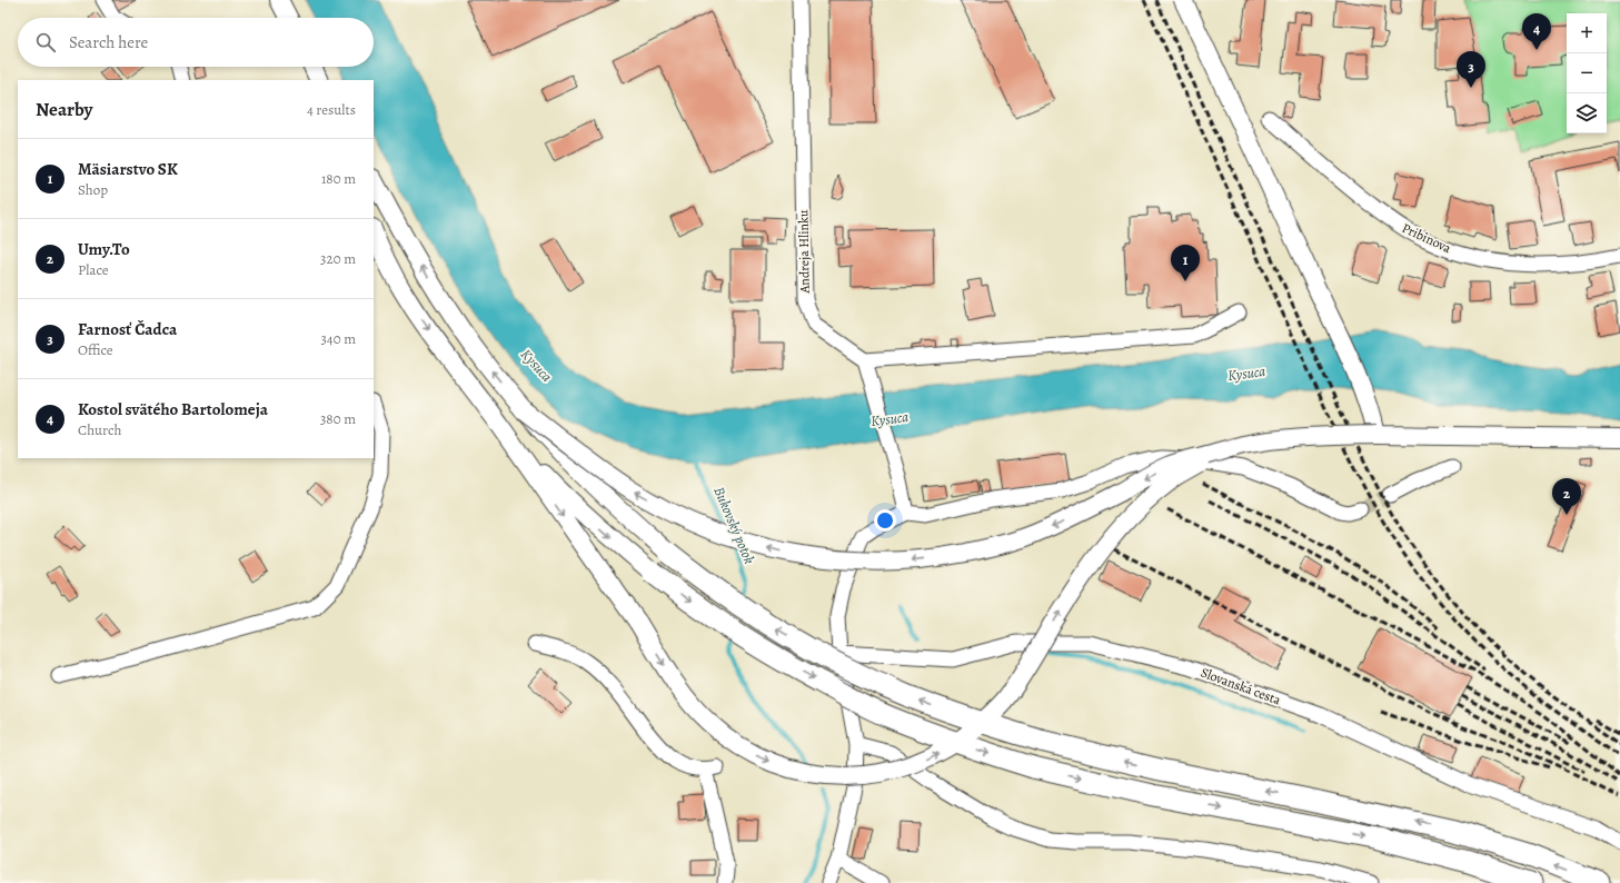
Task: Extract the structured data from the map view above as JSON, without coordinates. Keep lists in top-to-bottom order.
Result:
{
  "streets": {
    "street": ["Pribinova", "Andreja Hlinku", "Slovanská cesta"]
  },
  "water": ["Kysuca", "Bukovský potok"],
  "page": {
    "map_buttons": ["+", "−"],
    "pins": [
      "4",
      "3",
      "1",
      "2"
    ],
    "search": "Search here",
    "heading": ["Nearby", "4 results"],
    "list": [
      {
        "mark": "1",
        "name": "Mäsiarstvo SK",
        "note": "Shop",
        "value": "180 m"
      },
      {
        "mark": "2",
        "name": "Umy.To",
        "note": "Place",
        "value": "320 m"
      },
      {
        "mark": "3",
        "name": "Farnosť Čadca",
        "note": "Office",
        "value": "340 m"
      },
      {
        "mark": "4",
        "name": "Kostol svätého Bartolomeja",
        "note": "Church",
        "value": "380 m"
      }
    ]
  }
}
